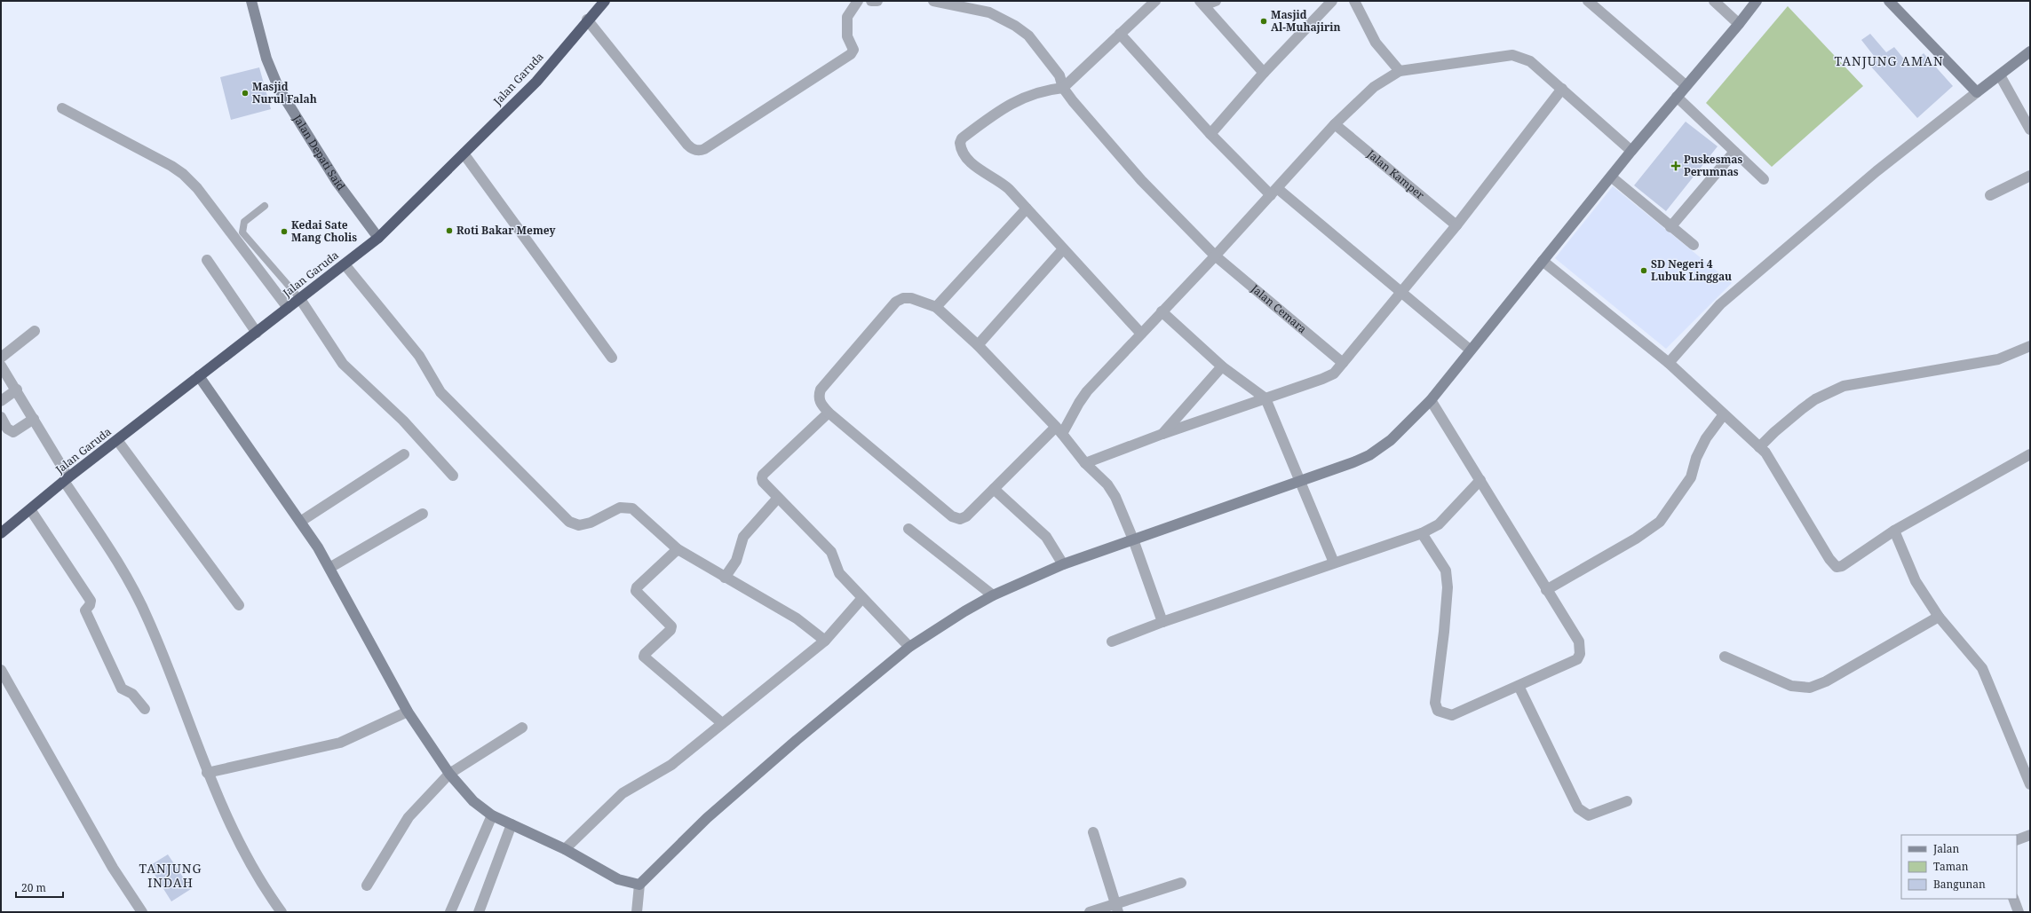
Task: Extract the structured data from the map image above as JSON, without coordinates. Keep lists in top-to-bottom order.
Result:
{
  "streets": {
    "highway": ["Jalan Garuda"],
    "street": ["Jalan Depati Said", "Jalan Kamper", "Jalan Cemara"]
  },
  "crossings": [
    ["Jalan Garuda", "Jalan Depati Said"]
  ],
  "districts": ["TANJUNG AMAN", "TANJUNG INDAH"],
  "places": {
    "other": [
      "Masjid Al-Muhajirin",
      "Masjid Nurul Falah",
      "Roti Bakar Memey",
      "Kedai Sate Mang Cholis",
      "SD Negeri 4 Lubuk Linggau"
    ],
    "health": ["Puskesmas Perumnas"]
  },
  "legend": ["Jalan", "Taman", "Bangunan"],
  "scale_bar": "20 m"
}
